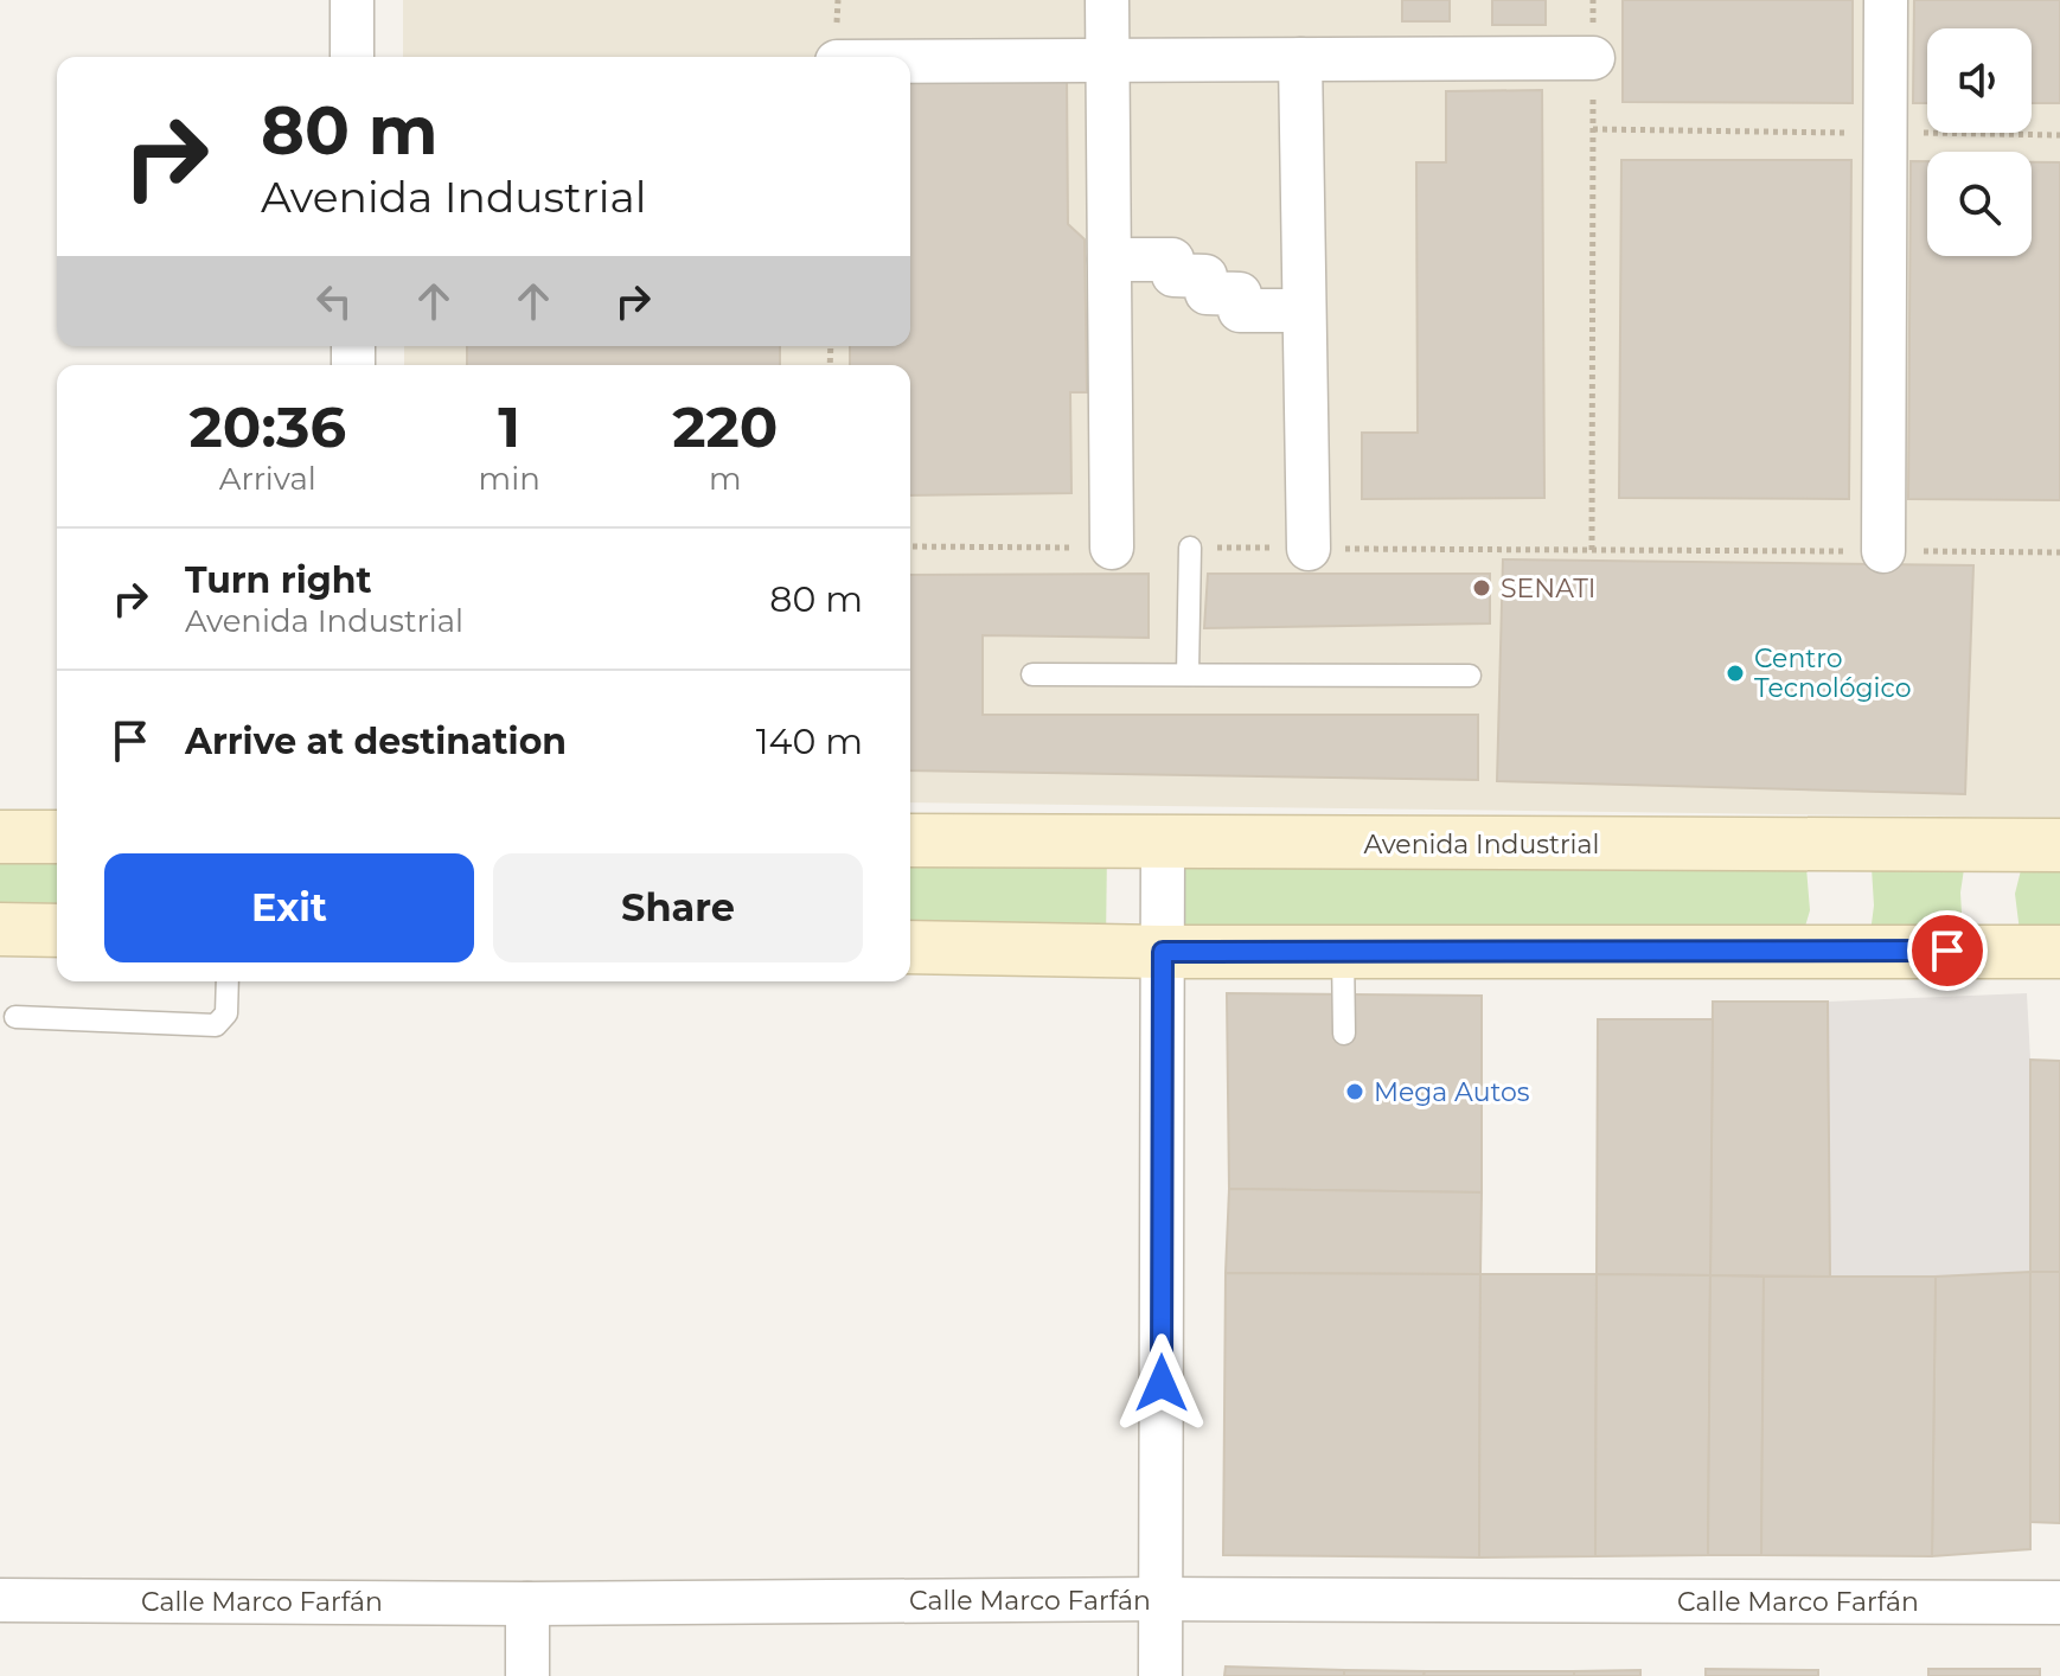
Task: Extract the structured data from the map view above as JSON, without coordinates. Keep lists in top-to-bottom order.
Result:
{
  "streets": {
    "main road": ["Avenida Industrial"],
    "street": ["Calle Marco Farfán"]
  },
  "places": ["SENATI", "Centro Tecnológico", "Mega Autos"],
  "page": {
    "turn": ["80 m", "Avenida Industrial"],
    "eta": [
      "20:36",
      "Arrival",
      "1",
      "min",
      "220",
      "m"
    ],
    "list": [
      {
        "name": "Turn right",
        "note": "Avenida Industrial",
        "value": "80 m"
      },
      {
        "name": "Arrive at destination",
        "value": "140 m"
      }
    ],
    "buttons": ["Exit", "Share"]
  }
}
